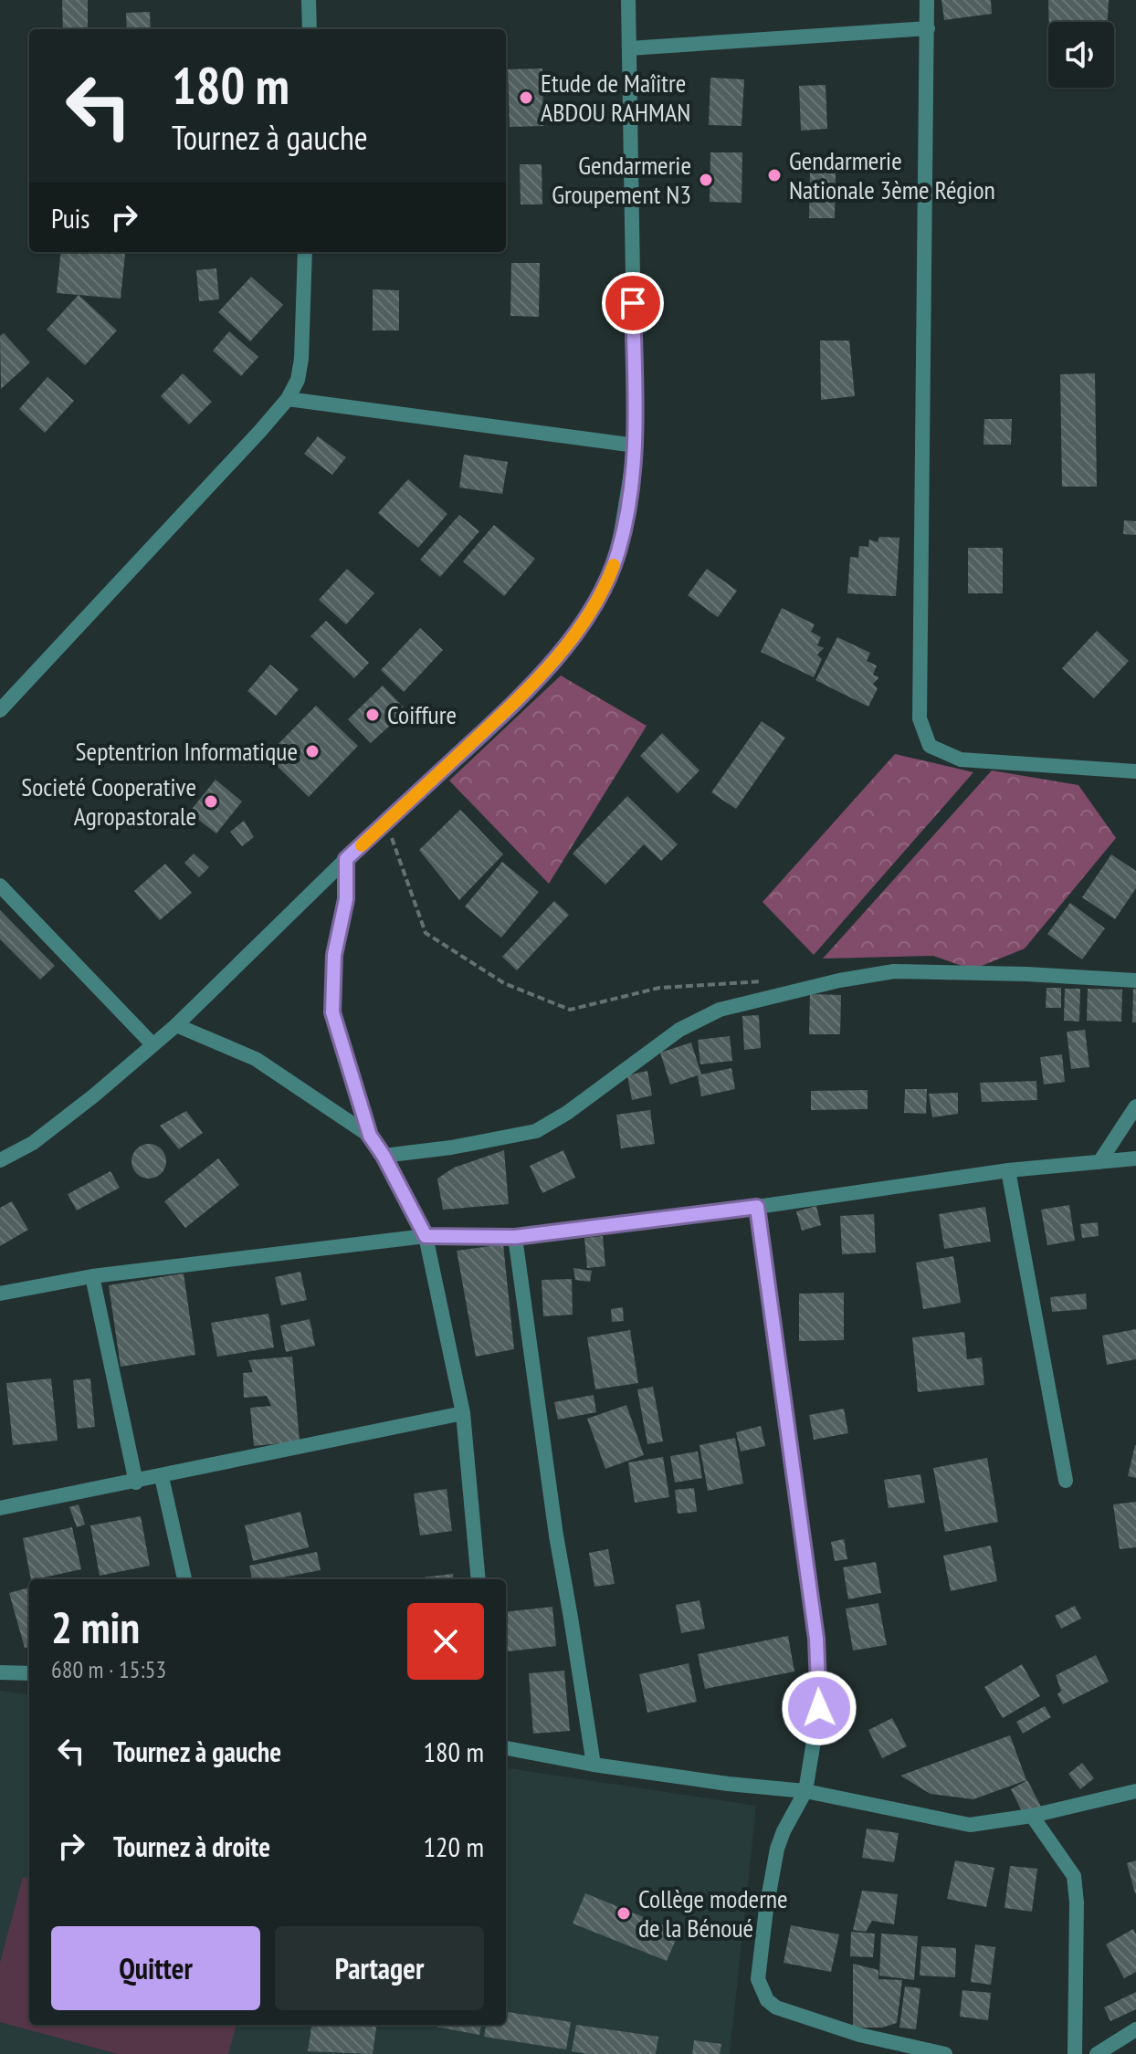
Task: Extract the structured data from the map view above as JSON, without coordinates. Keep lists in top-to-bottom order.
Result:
{
  "places": [
    "Etude de Maîitre ABDOU RAHMAN",
    "Gendarmerie Nationale 3ème Région",
    "Gendarmerie Groupement N3",
    "Coiffure",
    "Septentrion Informatique",
    "Societé Cooperative Agropastorale",
    "Collège moderne de la Bénoué"
  ],
  "page": {
    "turn": ["180 m", "Tournez à gauche"],
    "then": "Puis",
    "heading": ["2 min", "680 m · 15:53"],
    "list": [
      {
        "name": "Tournez à gauche",
        "value": "180 m"
      },
      {
        "name": "Tournez à droite",
        "value": "120 m"
      }
    ],
    "buttons": ["Quitter", "Partager"]
  }
}
